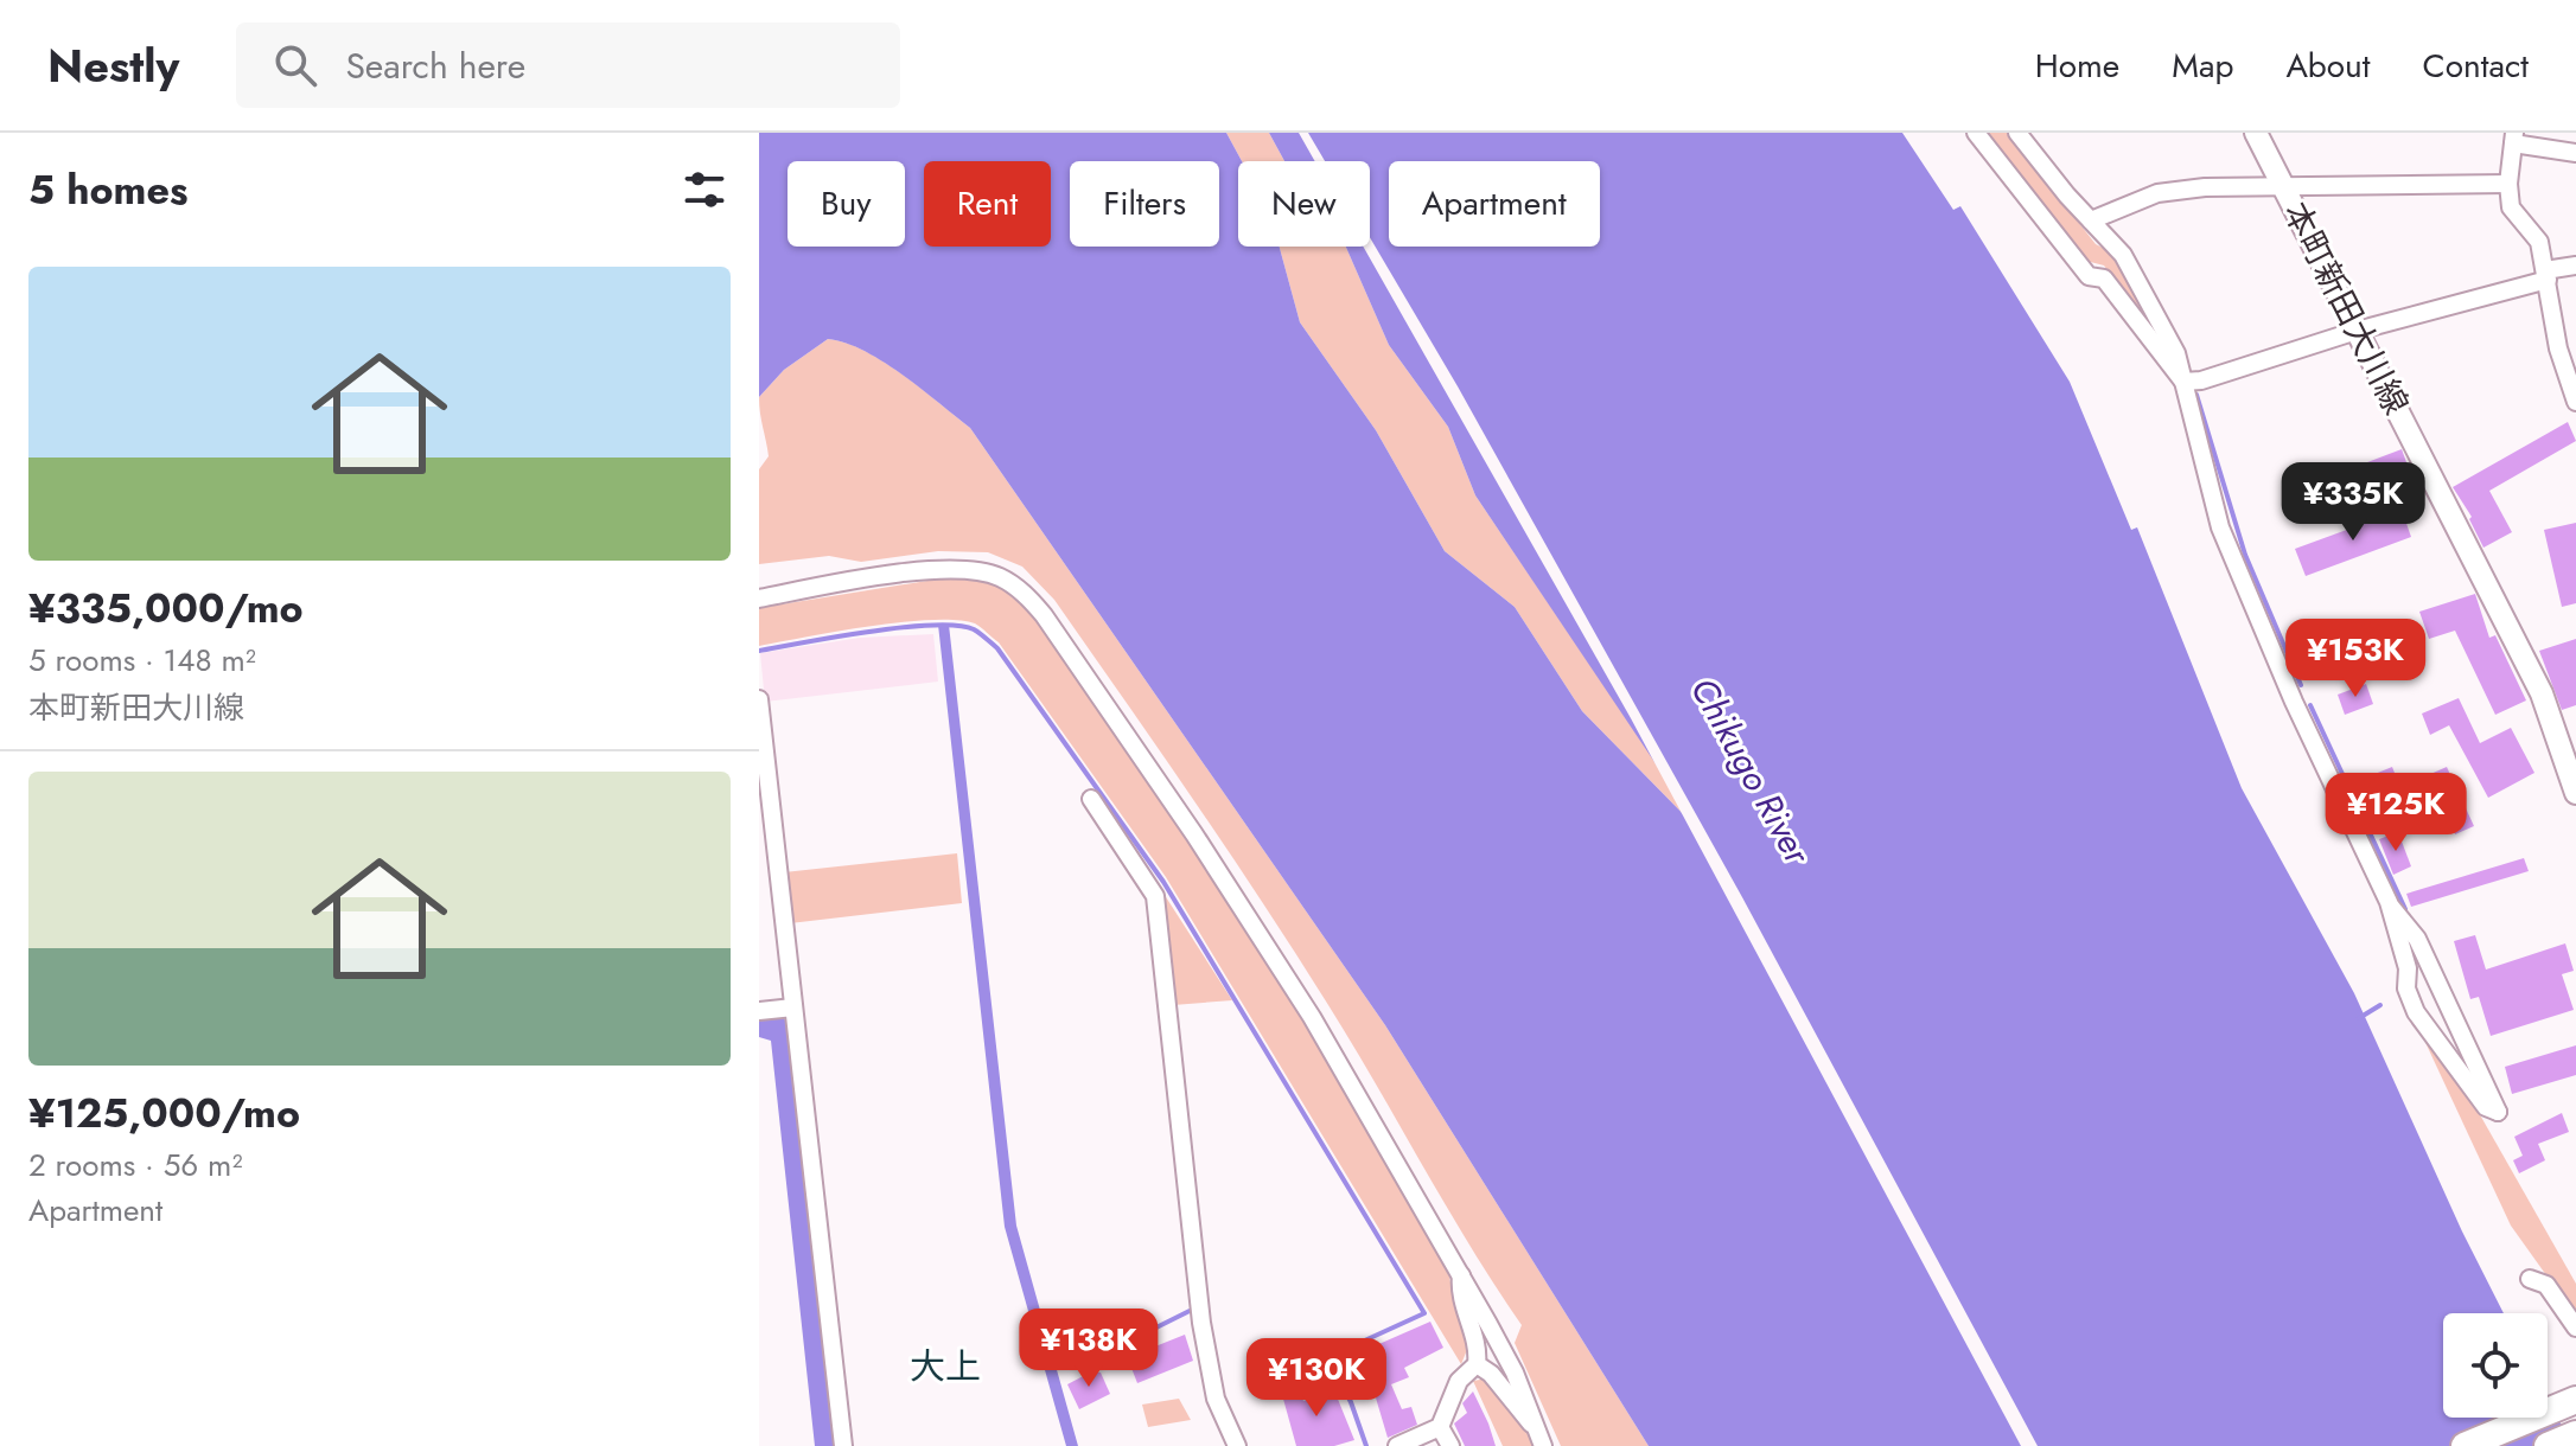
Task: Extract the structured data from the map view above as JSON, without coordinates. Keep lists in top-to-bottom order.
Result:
{
  "streets": {
    "main road": ["本町新田大川線"]
  },
  "districts": ["大上"],
  "water": ["Chikugo River"],
  "page": {
    "header": "Nestly",
    "search": "Search here",
    "nav": [
      "Home",
      "Map",
      "About",
      "Contact"
    ],
    "heading": "5 homes",
    "chip": [
      "Buy",
      "Rent",
      "Filters",
      "New",
      "Apartment"
    ],
    "list": [
      {
        "name": "¥335,000/mo",
        "note": "5 rooms · 148 m² · 本町新田大川線"
      },
      {
        "name": "¥125,000/mo",
        "note": "2 rooms · 56 m² · Apartment"
      }
    ],
    "price": [
      "¥335K",
      "¥153K",
      "¥125K",
      "¥138K",
      "¥130K"
    ]
  }
}
